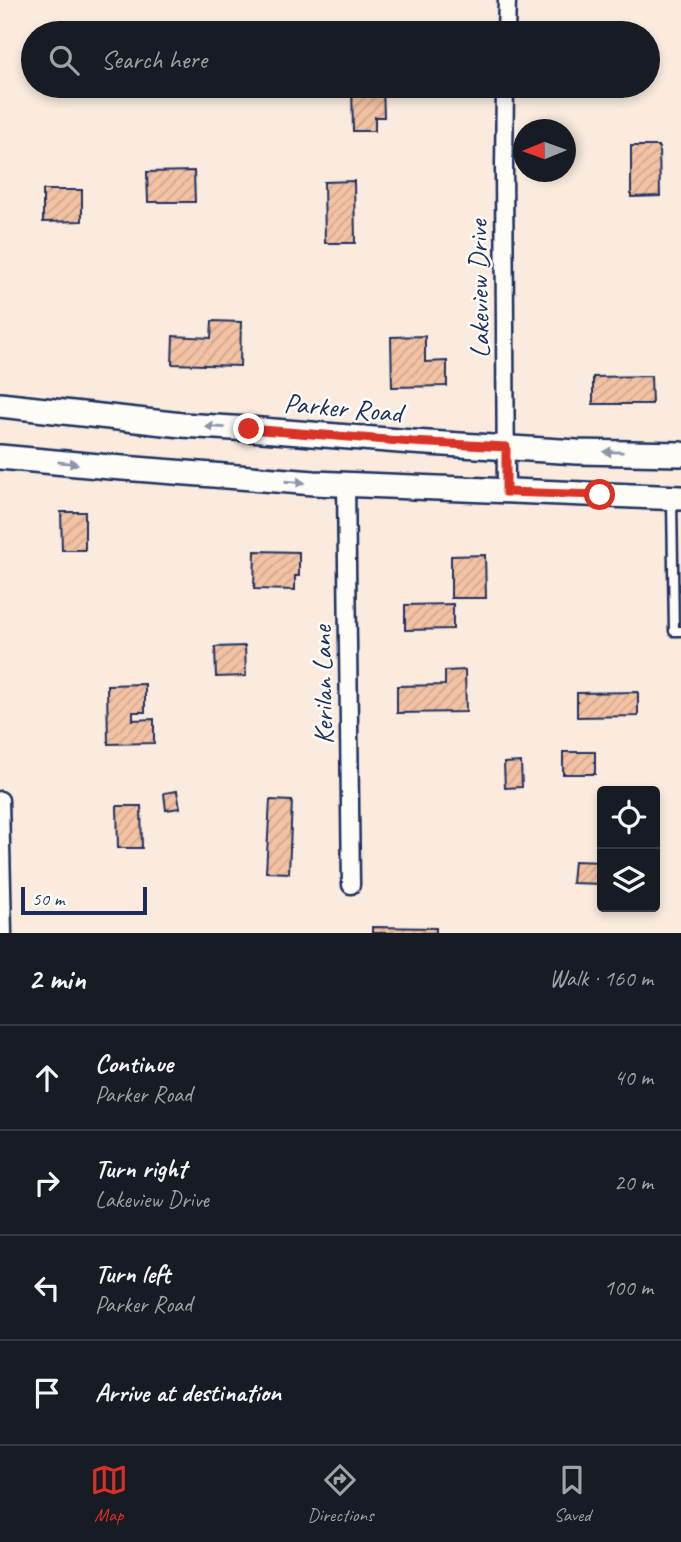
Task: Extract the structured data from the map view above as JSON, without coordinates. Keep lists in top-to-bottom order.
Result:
{
  "streets": {
    "main road": ["Parker Road"],
    "street": ["Lakeview Drive", "Kerilan Lane"]
  },
  "crossings": [
    ["Lakeview Drive", "Parker Road"]
  ],
  "scale_bar": "50 m",
  "north": "left",
  "page": {
    "search": "Search here",
    "scale": "50 m",
    "heading": ["2 min", "Walk · 160 m"],
    "list": [
      ["Continue", "Parker Road", "40 m"],
      ["Turn right", "Lakeview Drive", "20 m"],
      ["Turn left", "Parker Road", "100 m"],
      "Arrive at destination"
    ],
    "nav": ["Map", "Directions", "Saved"]
  }
}
